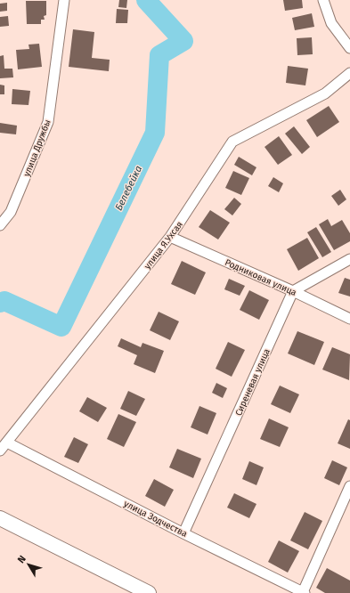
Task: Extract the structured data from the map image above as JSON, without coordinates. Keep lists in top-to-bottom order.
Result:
{
  "streets": {
    "street": [
      "улица Дружбы",
      "улица Я.Ухсая",
      "Родниковая улица",
      "Сиреневая улица",
      "улица Зодчества"
    ]
  },
  "crossings": [
    ["улица Я.Ухсая", "Родниковая улица"],
    ["улица Я.Ухсая", "улица Зодчества"],
    ["Родниковая улица", "Сиреневая улица"],
    ["Сиреневая улица", "улица Зодчества"]
  ],
  "water": ["Белебейка"],
  "north": "top left"
}
